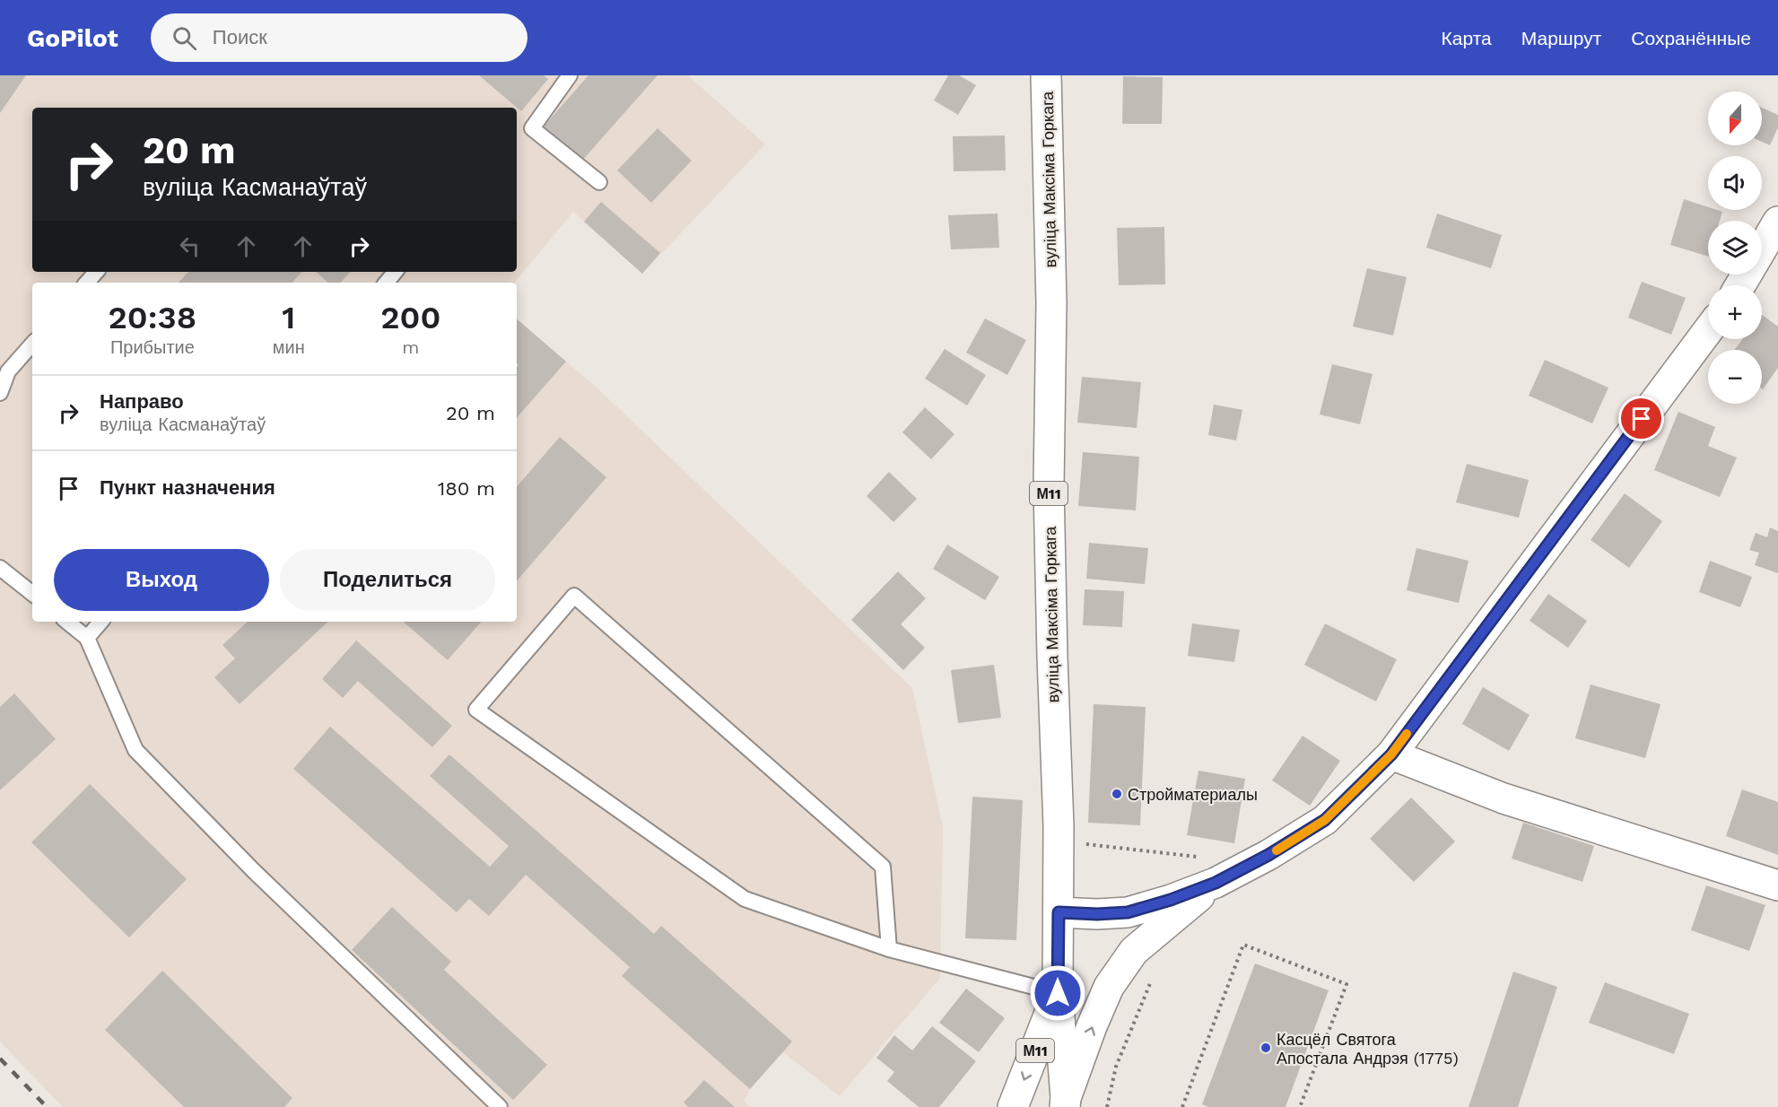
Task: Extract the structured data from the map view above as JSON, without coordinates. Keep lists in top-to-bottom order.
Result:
{
  "streets": {
    "main road": ["вуліца Максіма Горкага", "М11"]
  },
  "places": ["Стройматериалы", "Касцёл Святога Апостала Андрэя (1775)"],
  "north": "bottom",
  "page": {
    "header": "GoPilot",
    "search": "Поиск",
    "nav": ["Карта", "Маршрут", "Сохранённые"],
    "map_buttons": ["+", "−"],
    "turn": ["20 m", "вуліца Касманаўтаў"],
    "eta": [
      "20:38",
      "Прибытие",
      "1",
      "мин",
      "200",
      "m"
    ],
    "list": [
      {
        "name": "Направо",
        "note": "вуліца Касманаўтаў",
        "value": "20 m"
      },
      {
        "name": "Пункт назначения",
        "value": "180 m"
      }
    ],
    "buttons": ["Выход", "Поделиться"]
  }
}
